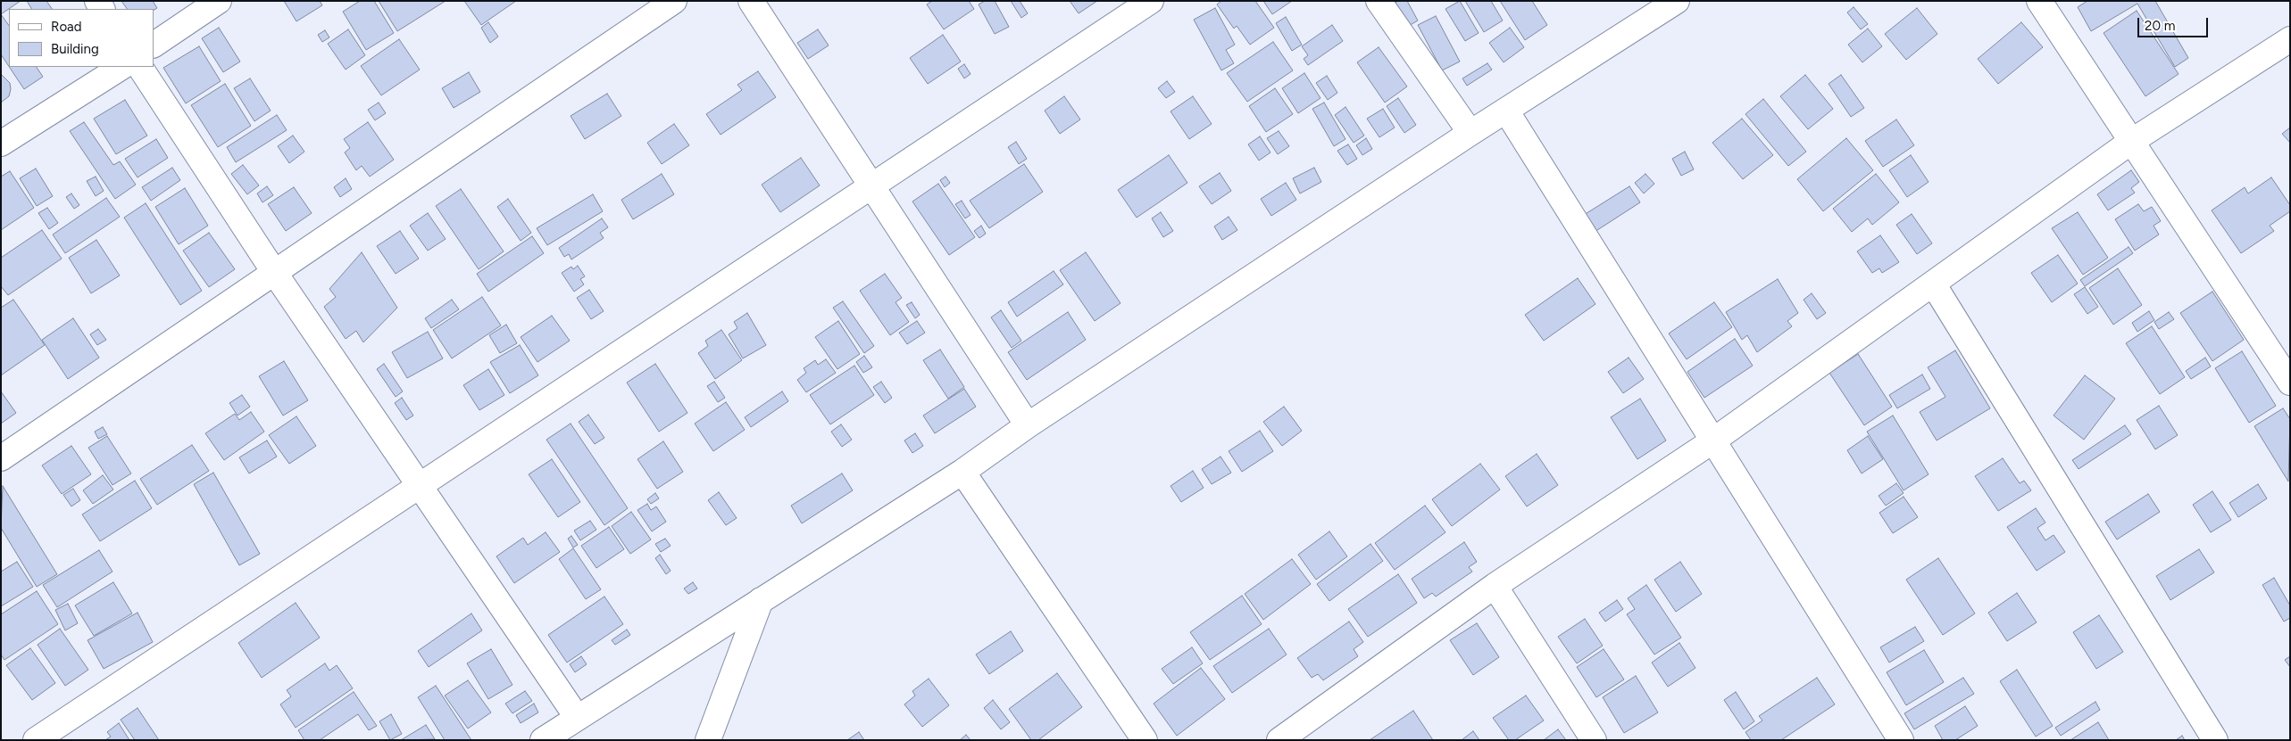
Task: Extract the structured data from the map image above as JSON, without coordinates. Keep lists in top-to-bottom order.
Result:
{
  "legend": ["Road", "Building"],
  "scale_bar": "20 m"
}
